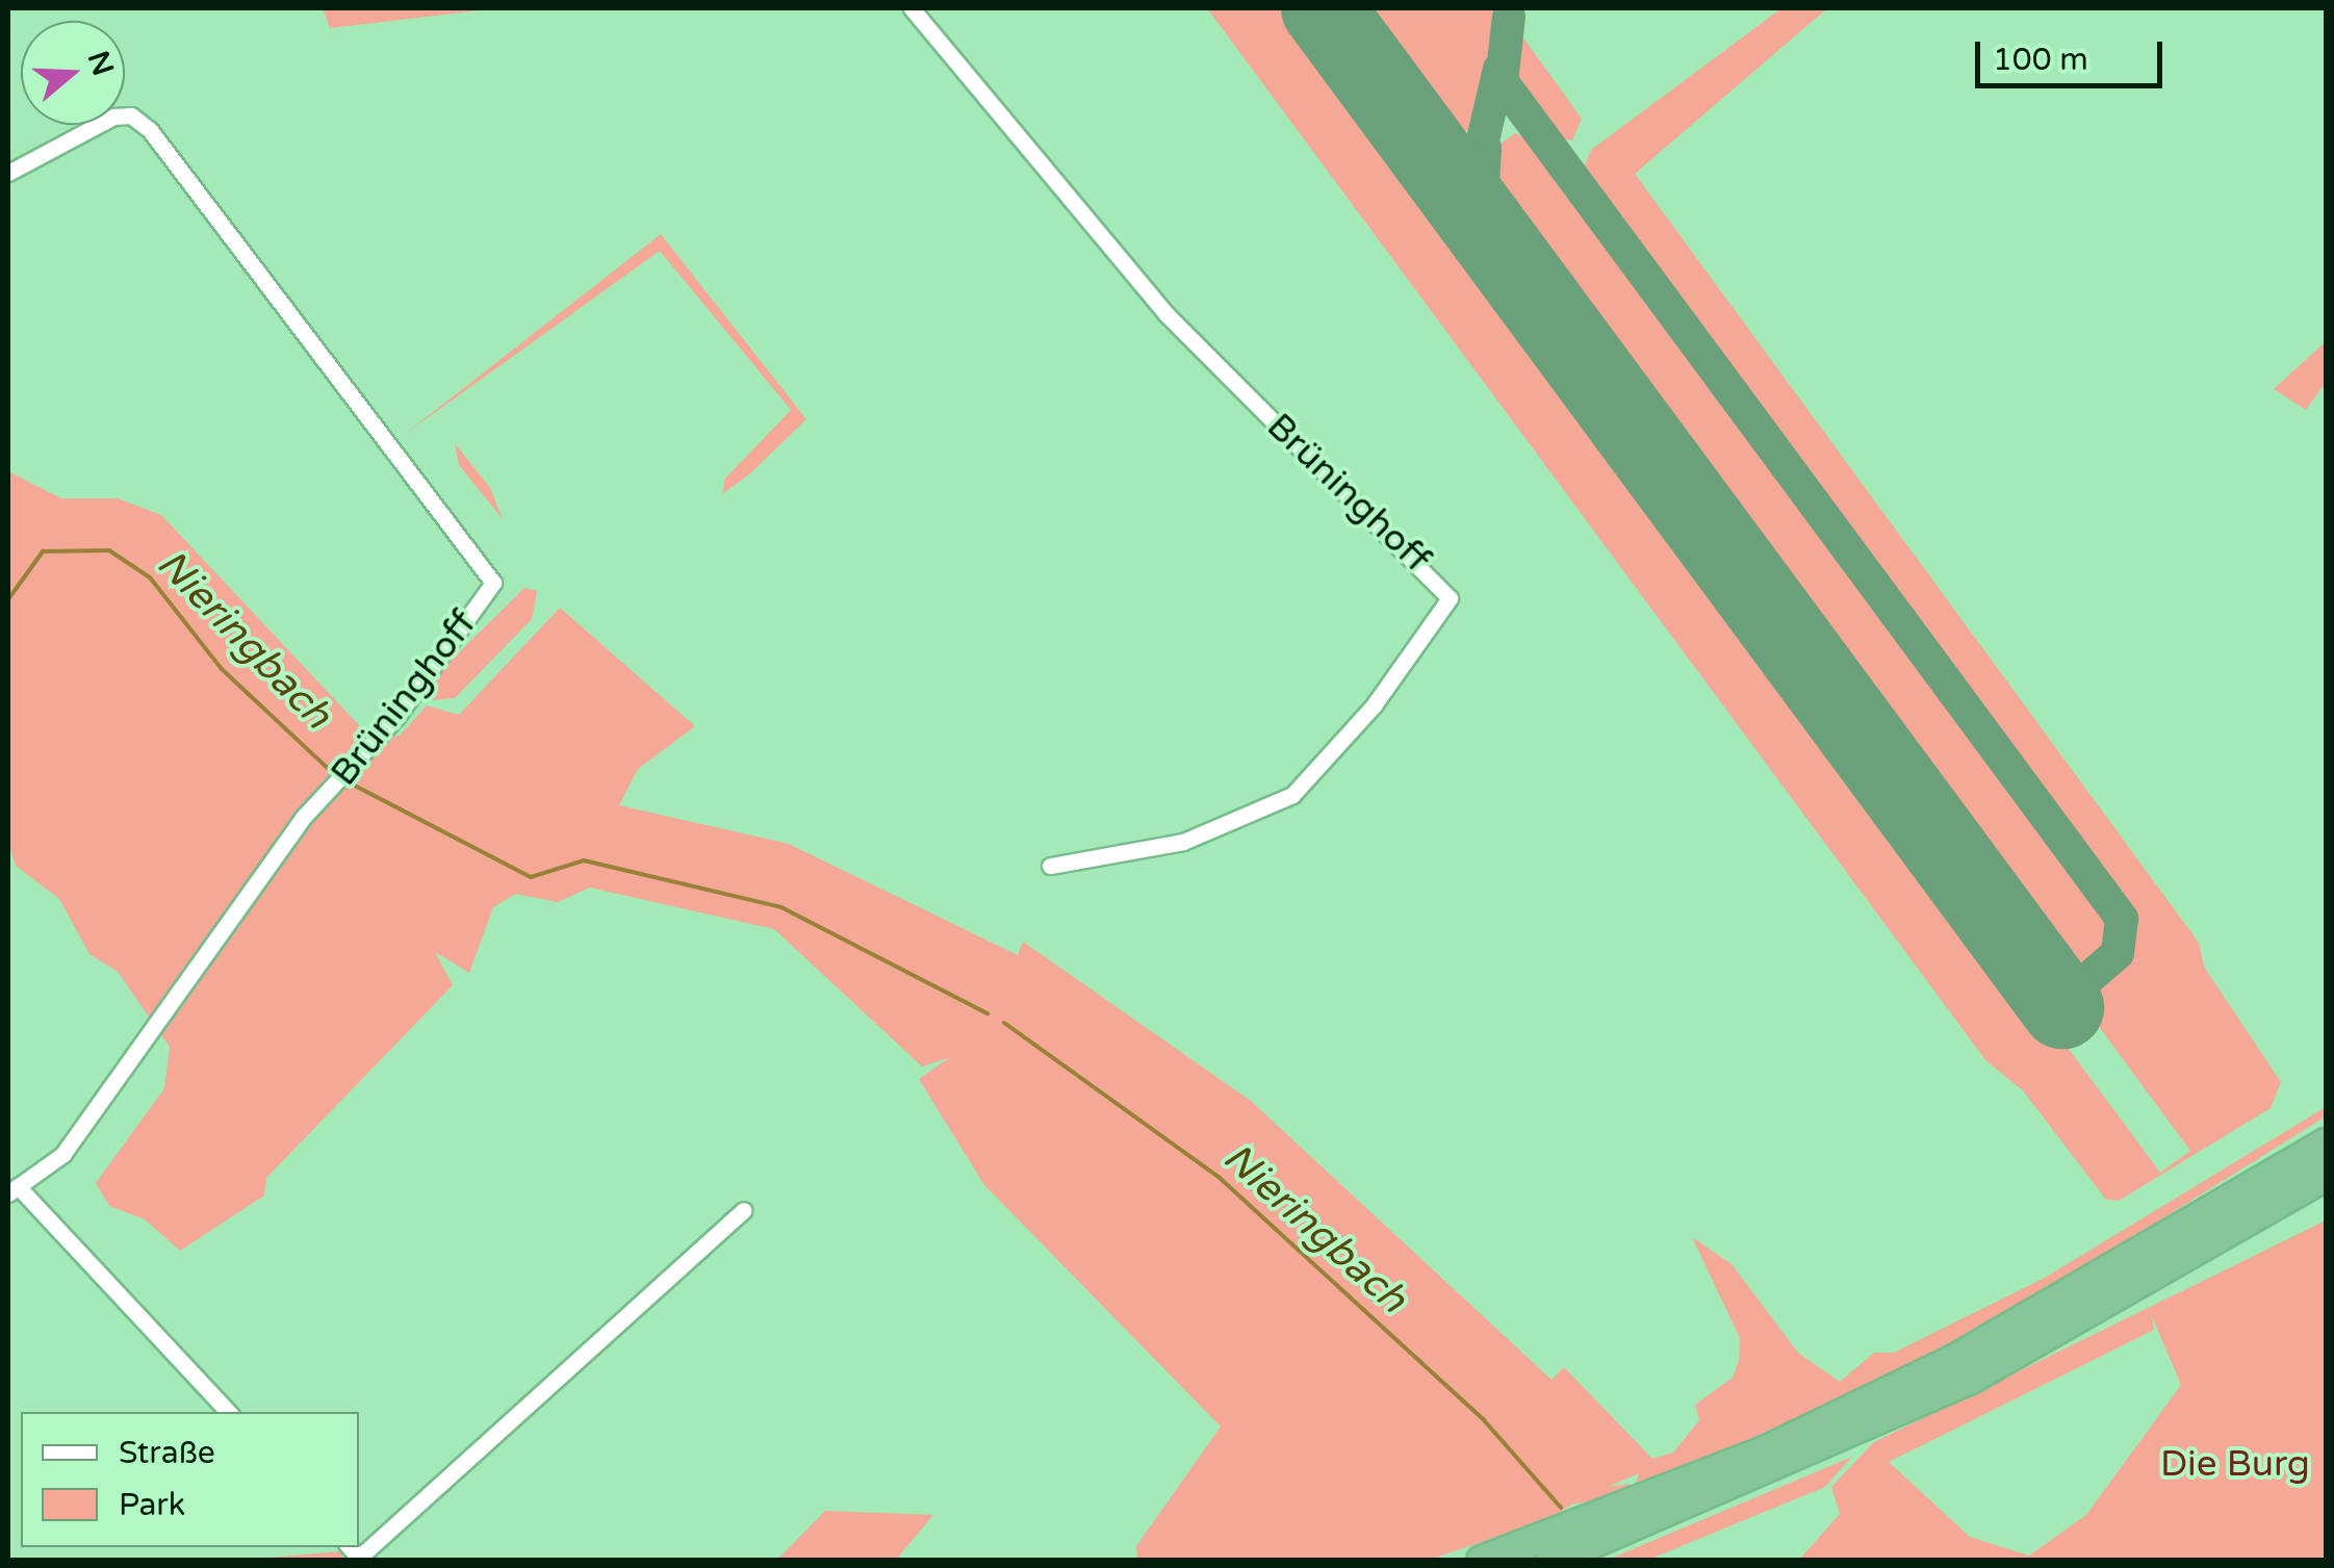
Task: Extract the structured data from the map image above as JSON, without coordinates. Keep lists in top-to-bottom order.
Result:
{
  "streets": {
    "street": ["Brüninghoff"]
  },
  "water": ["Nieringbach"],
  "parks": ["Die Burg"],
  "legend": ["Straße", "Park"],
  "scale_bar": "100 m",
  "north": "right"
}
